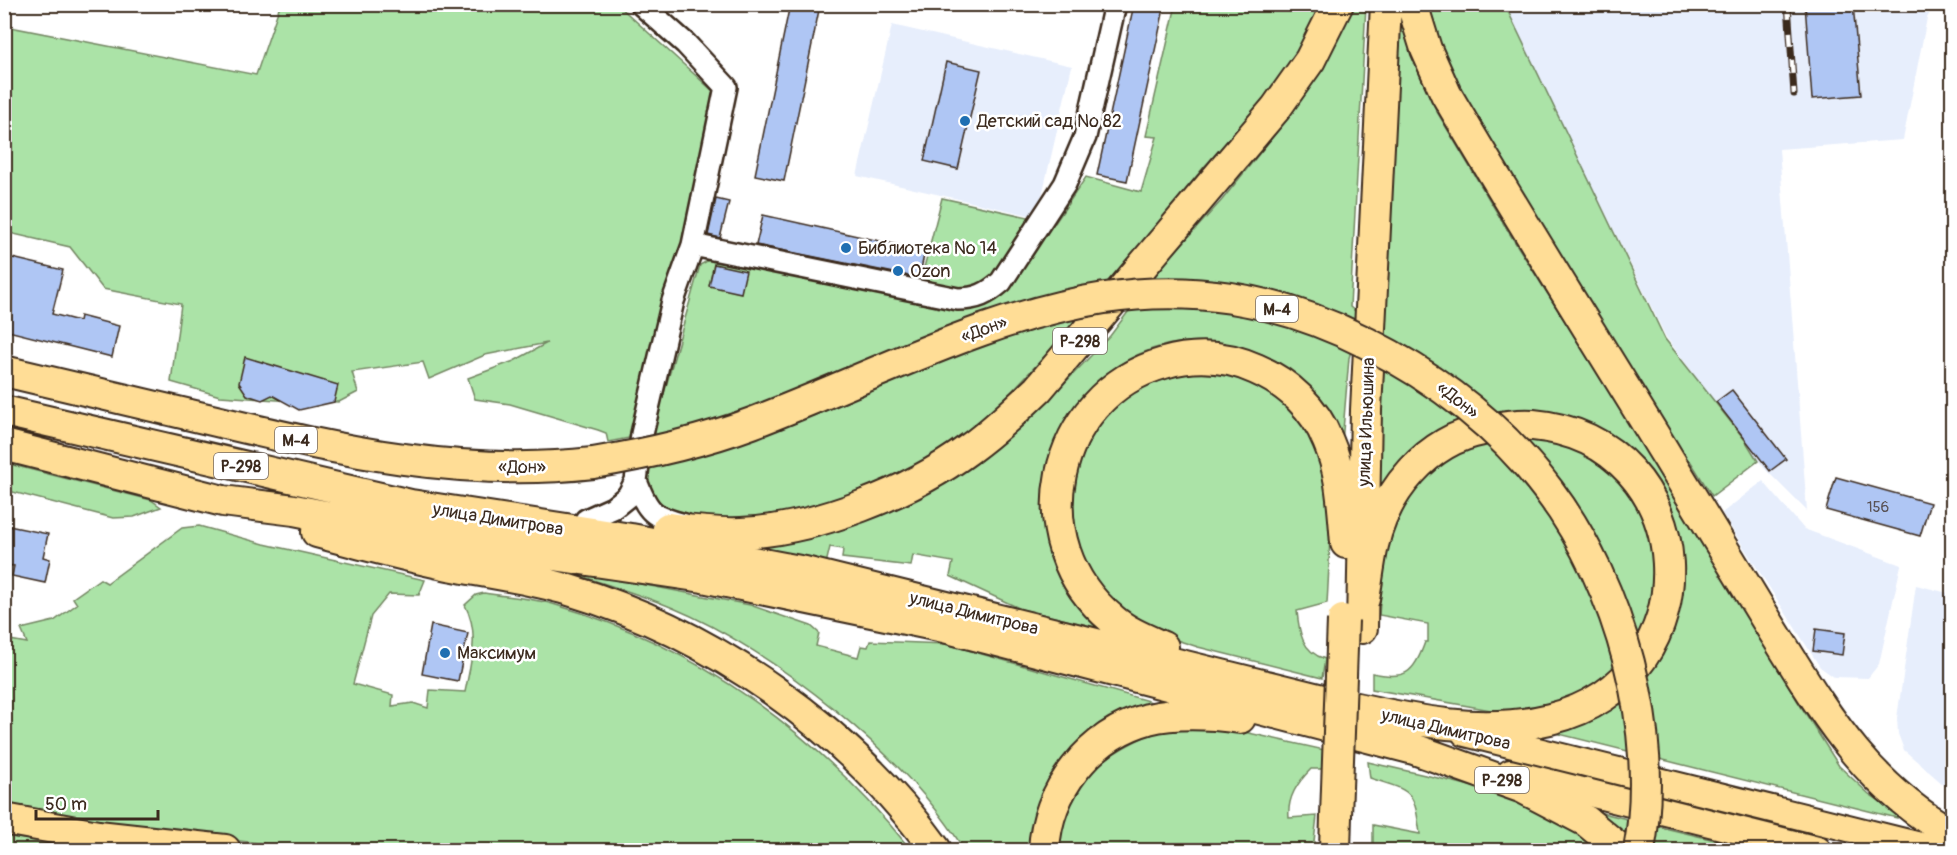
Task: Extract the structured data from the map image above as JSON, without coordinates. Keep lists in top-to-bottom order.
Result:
{
  "streets": {
    "highway": [
      "М-4",
      "«Дон»",
      "Р-298",
      "улица Ильюшина",
      "улица Димитрова"
    ]
  },
  "crossings": [
    ["Р-298", "улица Димитрова"]
  ],
  "places": [
    "Детский сад № 82",
    "Библиотека № 14",
    "Ozon",
    "Максимум"
  ],
  "house_numbers": ["156"],
  "scale_bar": "50 m"
}
